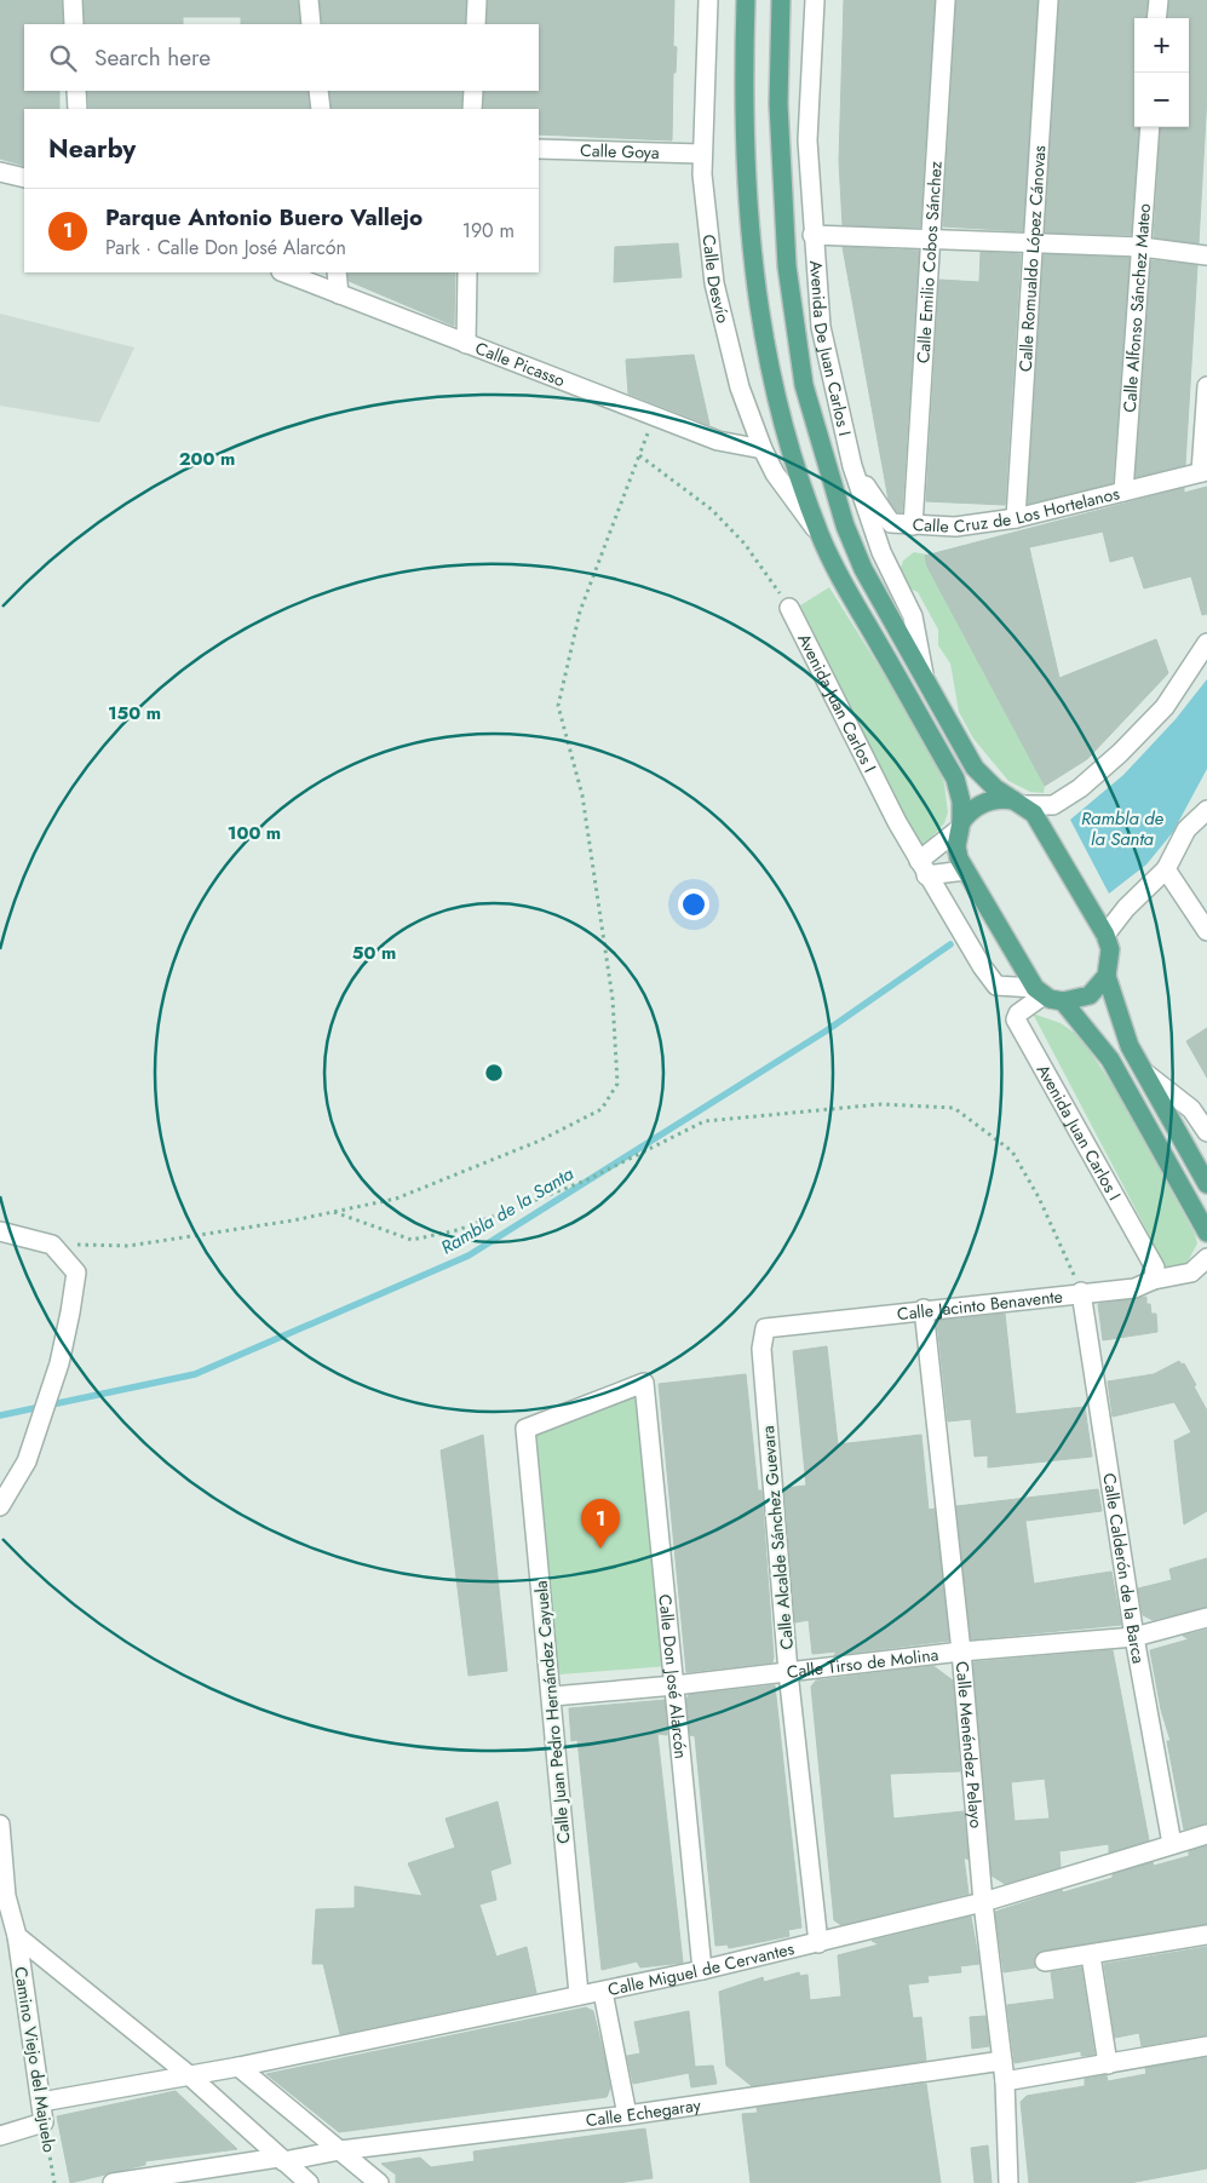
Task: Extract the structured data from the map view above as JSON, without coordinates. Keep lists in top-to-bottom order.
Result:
{
  "streets": {
    "street": [
      "Calle Goya",
      "Calle Romualdo López Cánovas",
      "Calle Emilio Cobos Sánchez",
      "Calle Desvío",
      "Calle Alfonso Sánchez Mateo",
      "Avenida De Juan Carlos I",
      "Calle Picasso",
      "Calle Cruz de Los Hortelanos",
      "Avenida Juan Carlos I",
      "Calle Jacinto Benavente",
      "Calle Alcalde Sánchez Guevara",
      "Calle Calderón de la Barca",
      "Calle Tirso de Molina",
      "Calle Don José Alarcón",
      "Calle Juan Pedro Hernández Cayuela",
      "Calle Menéndez Pelayo",
      "Calle Miguel de Cervantes",
      "Camino Viejo del Majuelo",
      "Calle Echegaray"
    ]
  },
  "crossings": [
    ["Calle Goya", "Calle Desvío"],
    ["Calle Romualdo López Cánovas", "Calle Cruz de Los Hortelanos"],
    ["Calle Emilio Cobos Sánchez", "Calle Cruz de Los Hortelanos"],
    ["Calle Desvío", "Calle Picasso"],
    ["Calle Alfonso Sánchez Mateo", "Calle Cruz de Los Hortelanos"],
    ["Avenida De Juan Carlos I", "Calle Cruz de Los Hortelanos"],
    ["Avenida Juan Carlos I", "Calle Jacinto Benavente"],
    ["Calle Jacinto Benavente", "Calle Alcalde Sánchez Guevara"],
    ["Calle Jacinto Benavente", "Calle Calderón de la Barca"],
    ["Calle Jacinto Benavente", "Calle Menéndez Pelayo"],
    ["Calle Alcalde Sánchez Guevara", "Calle Tirso de Molina"],
    ["Calle Alcalde Sánchez Guevara", "Calle Miguel de Cervantes"],
    ["Calle Calderón de la Barca", "Calle Tirso de Molina"],
    ["Calle Calderón de la Barca", "Calle Miguel de Cervantes"],
    ["Calle Tirso de Molina", "Calle Don José Alarcón"],
    ["Calle Tirso de Molina", "Calle Juan Pedro Hernández Cayuela"],
    ["Calle Tirso de Molina", "Calle Menéndez Pelayo"],
    ["Calle Don José Alarcón", "Calle Juan Pedro Hernández Cayuela"],
    ["Calle Don José Alarcón", "Calle Miguel de Cervantes"],
    ["Calle Juan Pedro Hernández Cayuela", "Calle Miguel de Cervantes"],
    ["Calle Menéndez Pelayo", "Calle Miguel de Cervantes"],
    ["Calle Menéndez Pelayo", "Calle Echegaray"],
    ["Calle Miguel de Cervantes", "Camino Viejo del Majuelo"]
  ],
  "water": ["Rambla de la Santa"],
  "page": {
    "map_buttons": ["+", "−"],
    "search": "Search here",
    "heading": "Nearby",
    "list": [
      {
        "mark": "1",
        "name": "Parque Antonio Buero Vallejo",
        "note": "Park · Calle Don José Alarcón",
        "value": "190 m"
      }
    ],
    "pins": "1"
  },
  "rings": [
    "200 m",
    "150 m",
    "100 m",
    "50 m"
  ]
}
